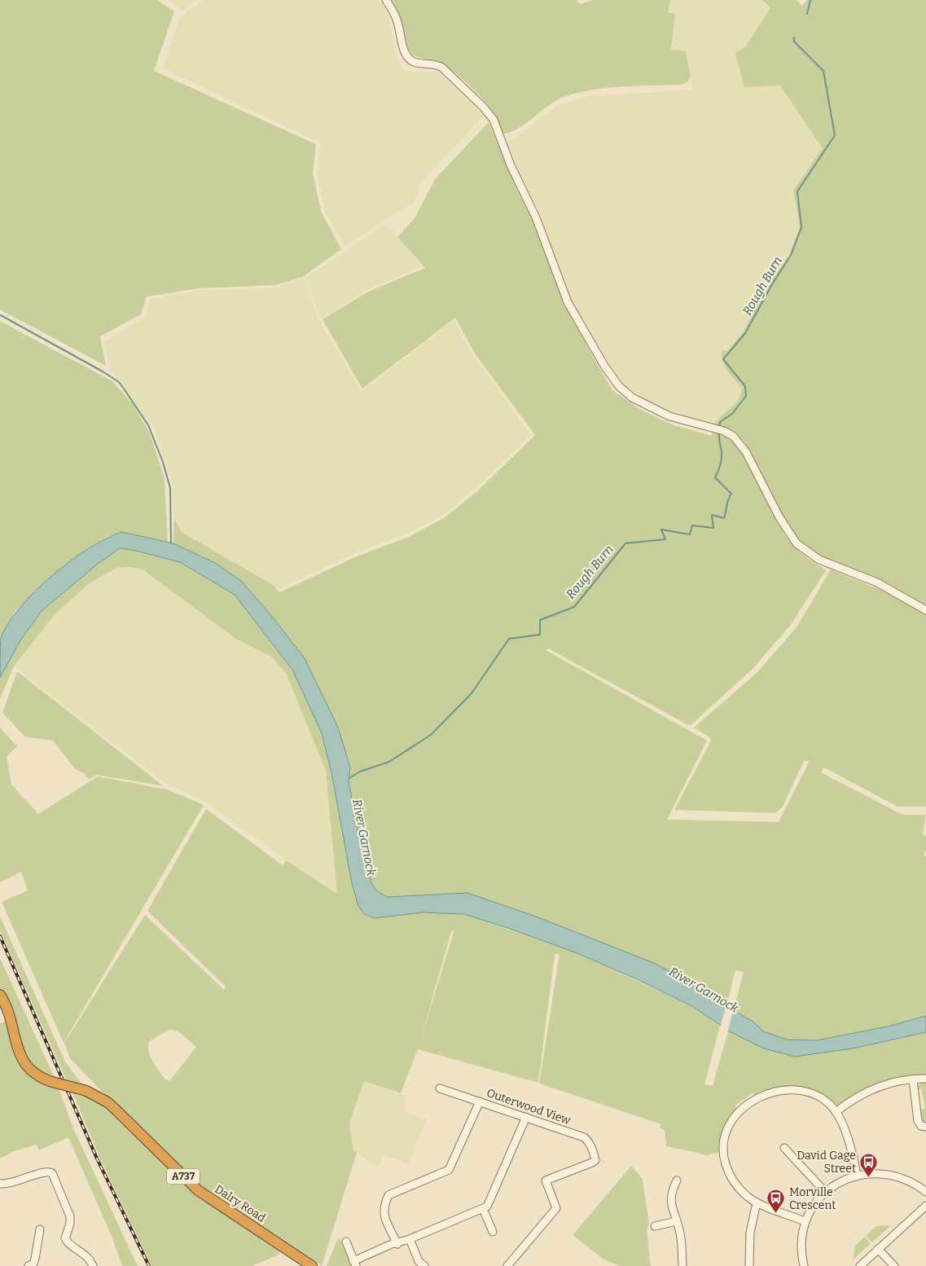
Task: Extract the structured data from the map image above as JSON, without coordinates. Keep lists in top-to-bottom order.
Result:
{
  "streets": {
    "highway": ["A737", "Dalry Road"],
    "street": ["Outerwood View"]
  },
  "water": ["Rough Burn", "River Garnock"],
  "places": {
    "bus stop": ["David Gage Street", "Morville Crescent"]
  }
}
